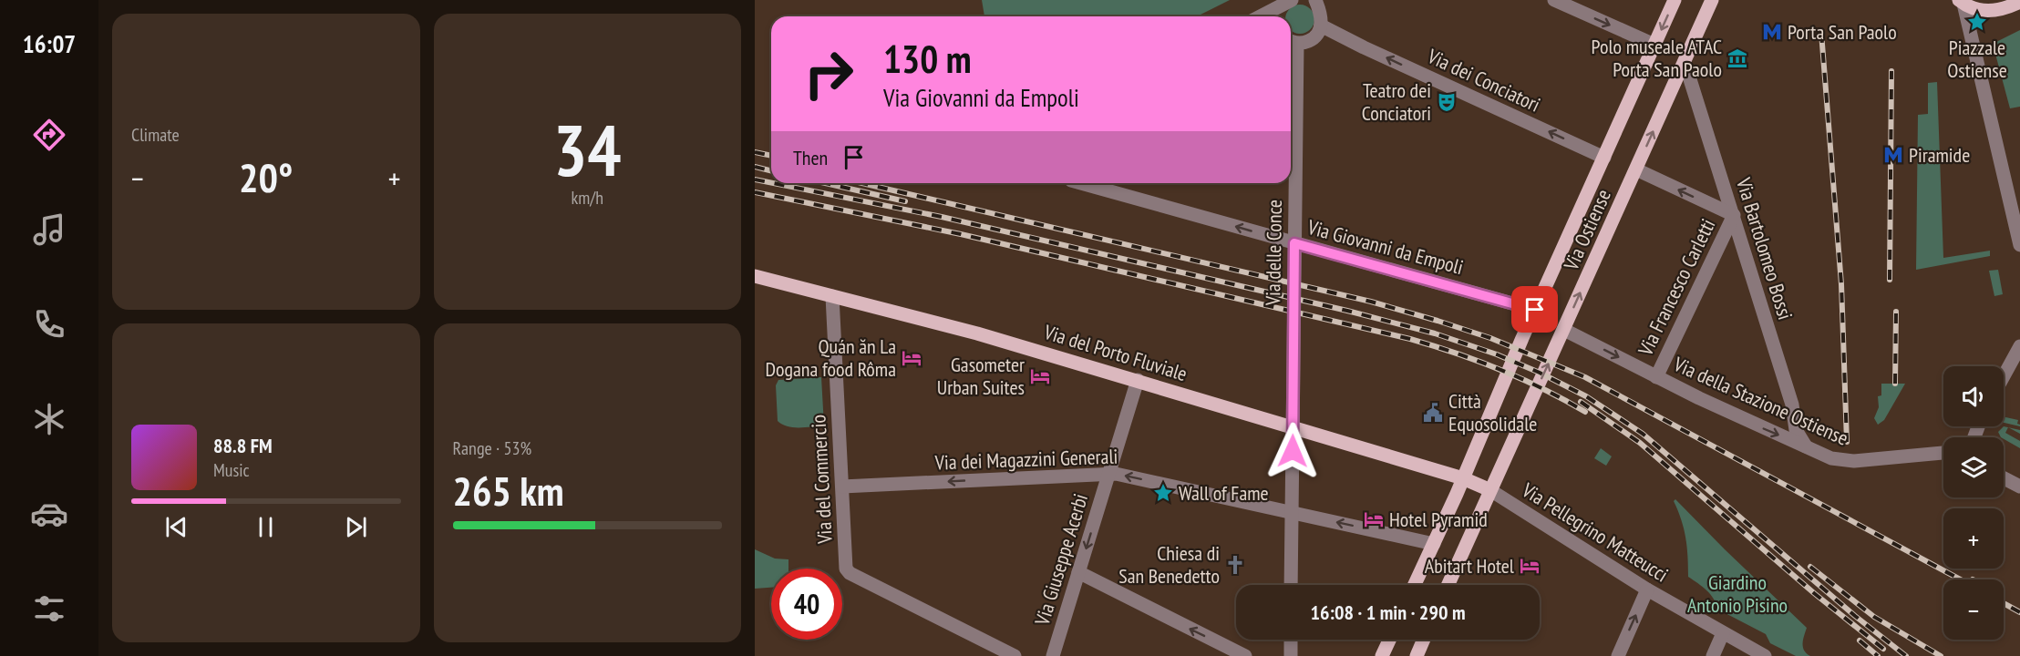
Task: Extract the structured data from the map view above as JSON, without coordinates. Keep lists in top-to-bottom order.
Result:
{
  "streets": {
    "main road": ["Via Ostiense", "Via del Porto Fluviale"],
    "street": [
      "Via dei Conciatori",
      "Via Giovanni da Empoli",
      "Via Bartolomeo Bossi",
      "Via delle Conce",
      "Via Francesco Carletti",
      "Via della Stazione Ostiense",
      "Via dei Magazzini Generali",
      "Via del Commercio",
      "Via Pellegrino Matteucci",
      "Via Giuseppe Acerbi"
    ]
  },
  "crossings": [
    ["Via dei Conciatori", "Via Ostiense"],
    ["Via Ostiense", "Via Giovanni da Empoli"],
    ["Via Ostiense", "Via Bartolomeo Bossi"],
    ["Via Ostiense", "Via del Porto Fluviale"],
    ["Via Ostiense", "Via della Stazione Ostiense"],
    ["Via Ostiense", "Via dei Magazzini Generali"],
    ["Via Ostiense", "Via Pellegrino Matteucci"],
    ["Via Giovanni da Empoli", "Via delle Conce"],
    ["Via Bartolomeo Bossi", "Via Francesco Carletti"],
    ["Via Bartolomeo Bossi", "Via della Stazione Ostiense"],
    ["Via delle Conce", "Via del Porto Fluviale"],
    ["Via delle Conce", "Via dei Magazzini Generali"],
    ["Via Francesco Carletti", "Via della Stazione Ostiense"],
    ["Via del Porto Fluviale", "Via del Commercio"],
    ["Via del Porto Fluviale", "Via Pellegrino Matteucci"],
    ["Via del Porto Fluviale", "Via Giuseppe Acerbi"],
    ["Via dei Magazzini Generali", "Via del Commercio"],
    ["Via dei Magazzini Generali", "Via Giuseppe Acerbi"]
  ],
  "one_way": [
    "Via dei Conciatori",
    "Via Giovanni da Empoli",
    "Via della Stazione Ostiense",
    "Via dei Magazzini Generali",
    "Via Giuseppe Acerbi"
  ],
  "parks": ["Giardino Antonio Pisino"],
  "places": {
    "place": ["Piazzale Ostiense", "Wall of Fame"],
    "metro station": ["Porta San Paolo", "Piramide"],
    "museum": ["Polo museale ATAC Porta San Paolo"],
    "theatre": ["Teatro dei Conciatori"],
    "hotel": [
      "Quán ăn La Dogana food Rôma",
      "Gasometer Urban Suites",
      "Hotel Pyramid",
      "Abitart Hotel"
    ],
    "public building": ["Città Equosolidale"],
    "church": ["Chiesa di San Benedetto"]
  },
  "page": {
    "tabs": "16:07",
    "tile": [
      "Climate",
      ["34", "km/h"],
      ["Range · 53%", "265 km"]
    ],
    "turn": ["130 m", "Via Giovanni da Empoli"],
    "then": "Then",
    "heat": ["−", "20°", "+"],
    "map_buttons": ["+", "−"],
    "song": ["88.8 FM", "Music"],
    "limit": "40",
    "trip": "16:08 · 1 min · 290 m"
  }
}
